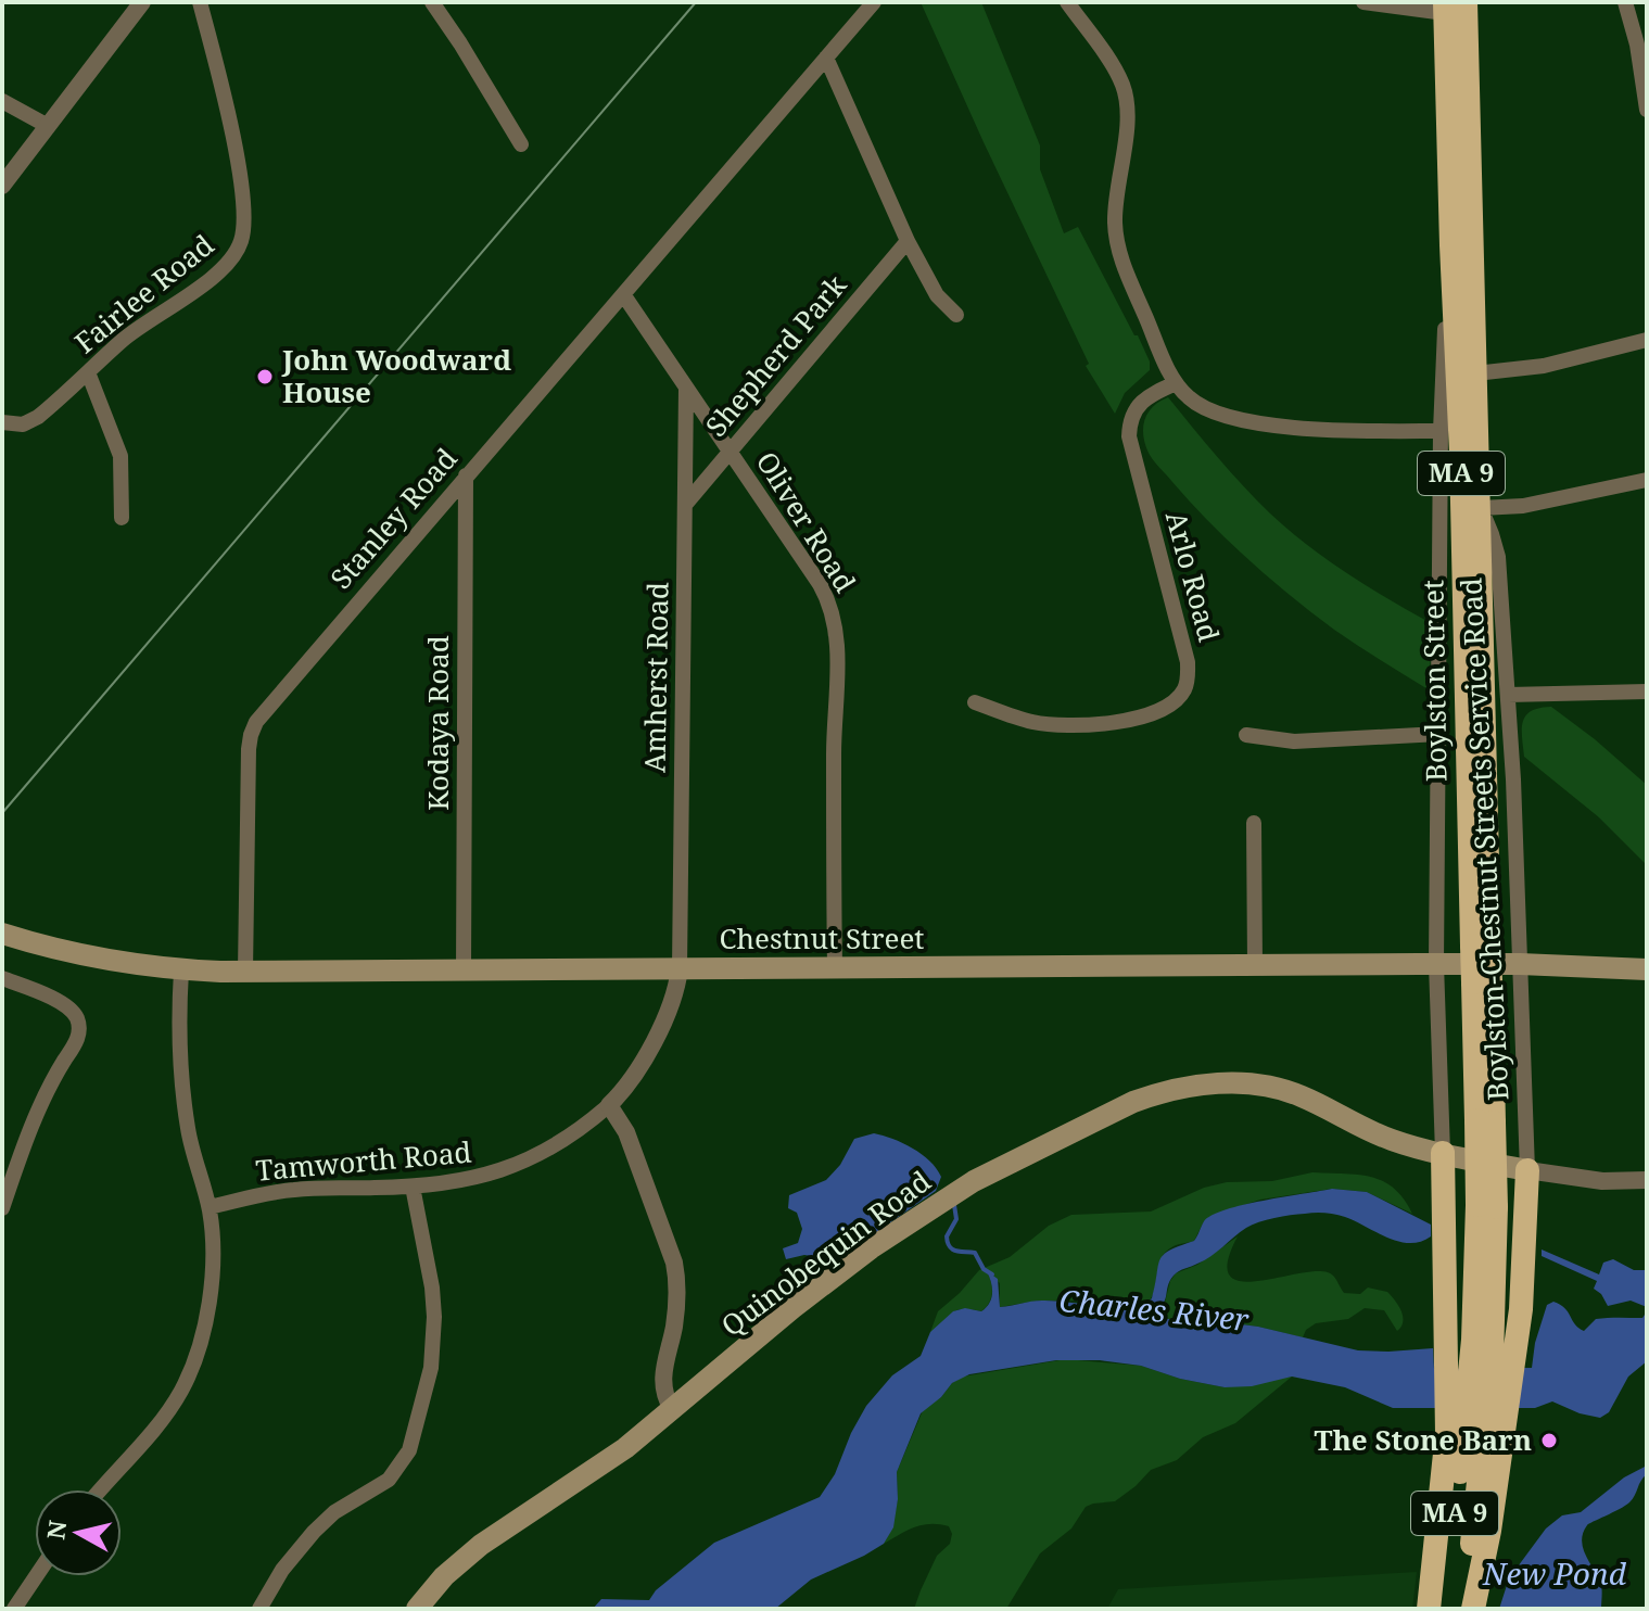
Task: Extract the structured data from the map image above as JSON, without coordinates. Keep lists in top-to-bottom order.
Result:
{
  "streets": {
    "highway": ["MA 9", "Boylston Street"],
    "main road": ["Chestnut Street", "Quinobequin Road"],
    "street": [
      "Fairlee Road",
      "Shepherd Park",
      "Stanley Road",
      "Oliver Road",
      "Arlo Road",
      "Amherst Road",
      "Kodaya Road",
      "Boylston-Chestnut Streets Service Road",
      "Tamworth Road"
    ]
  },
  "crossings": [
    ["Shepherd Park", "Oliver Road"],
    ["Shepherd Park", "Amherst Road"],
    ["MA 9", "Boylston Street"],
    ["Stanley Road", "Oliver Road"],
    ["Stanley Road", "Kodaya Road"],
    ["Stanley Road", "Chestnut Street"],
    ["Oliver Road", "Amherst Road"],
    ["Oliver Road", "Chestnut Street"],
    ["Amherst Road", "Chestnut Street"],
    ["Amherst Road", "Tamworth Road"],
    ["Boylston Street", "Boylston-Chestnut Streets Service Road"],
    ["Kodaya Road", "Chestnut Street"],
    ["Boylston-Chestnut Streets Service Road", "Chestnut Street"],
    ["Boylston-Chestnut Streets Service Road", "Quinobequin Road"],
    ["Chestnut Street", "Tamworth Road"]
  ],
  "water": ["Charles River", "New Pond"],
  "places": ["John Woodward House", "The Stone Barn"],
  "north": "left"
}
